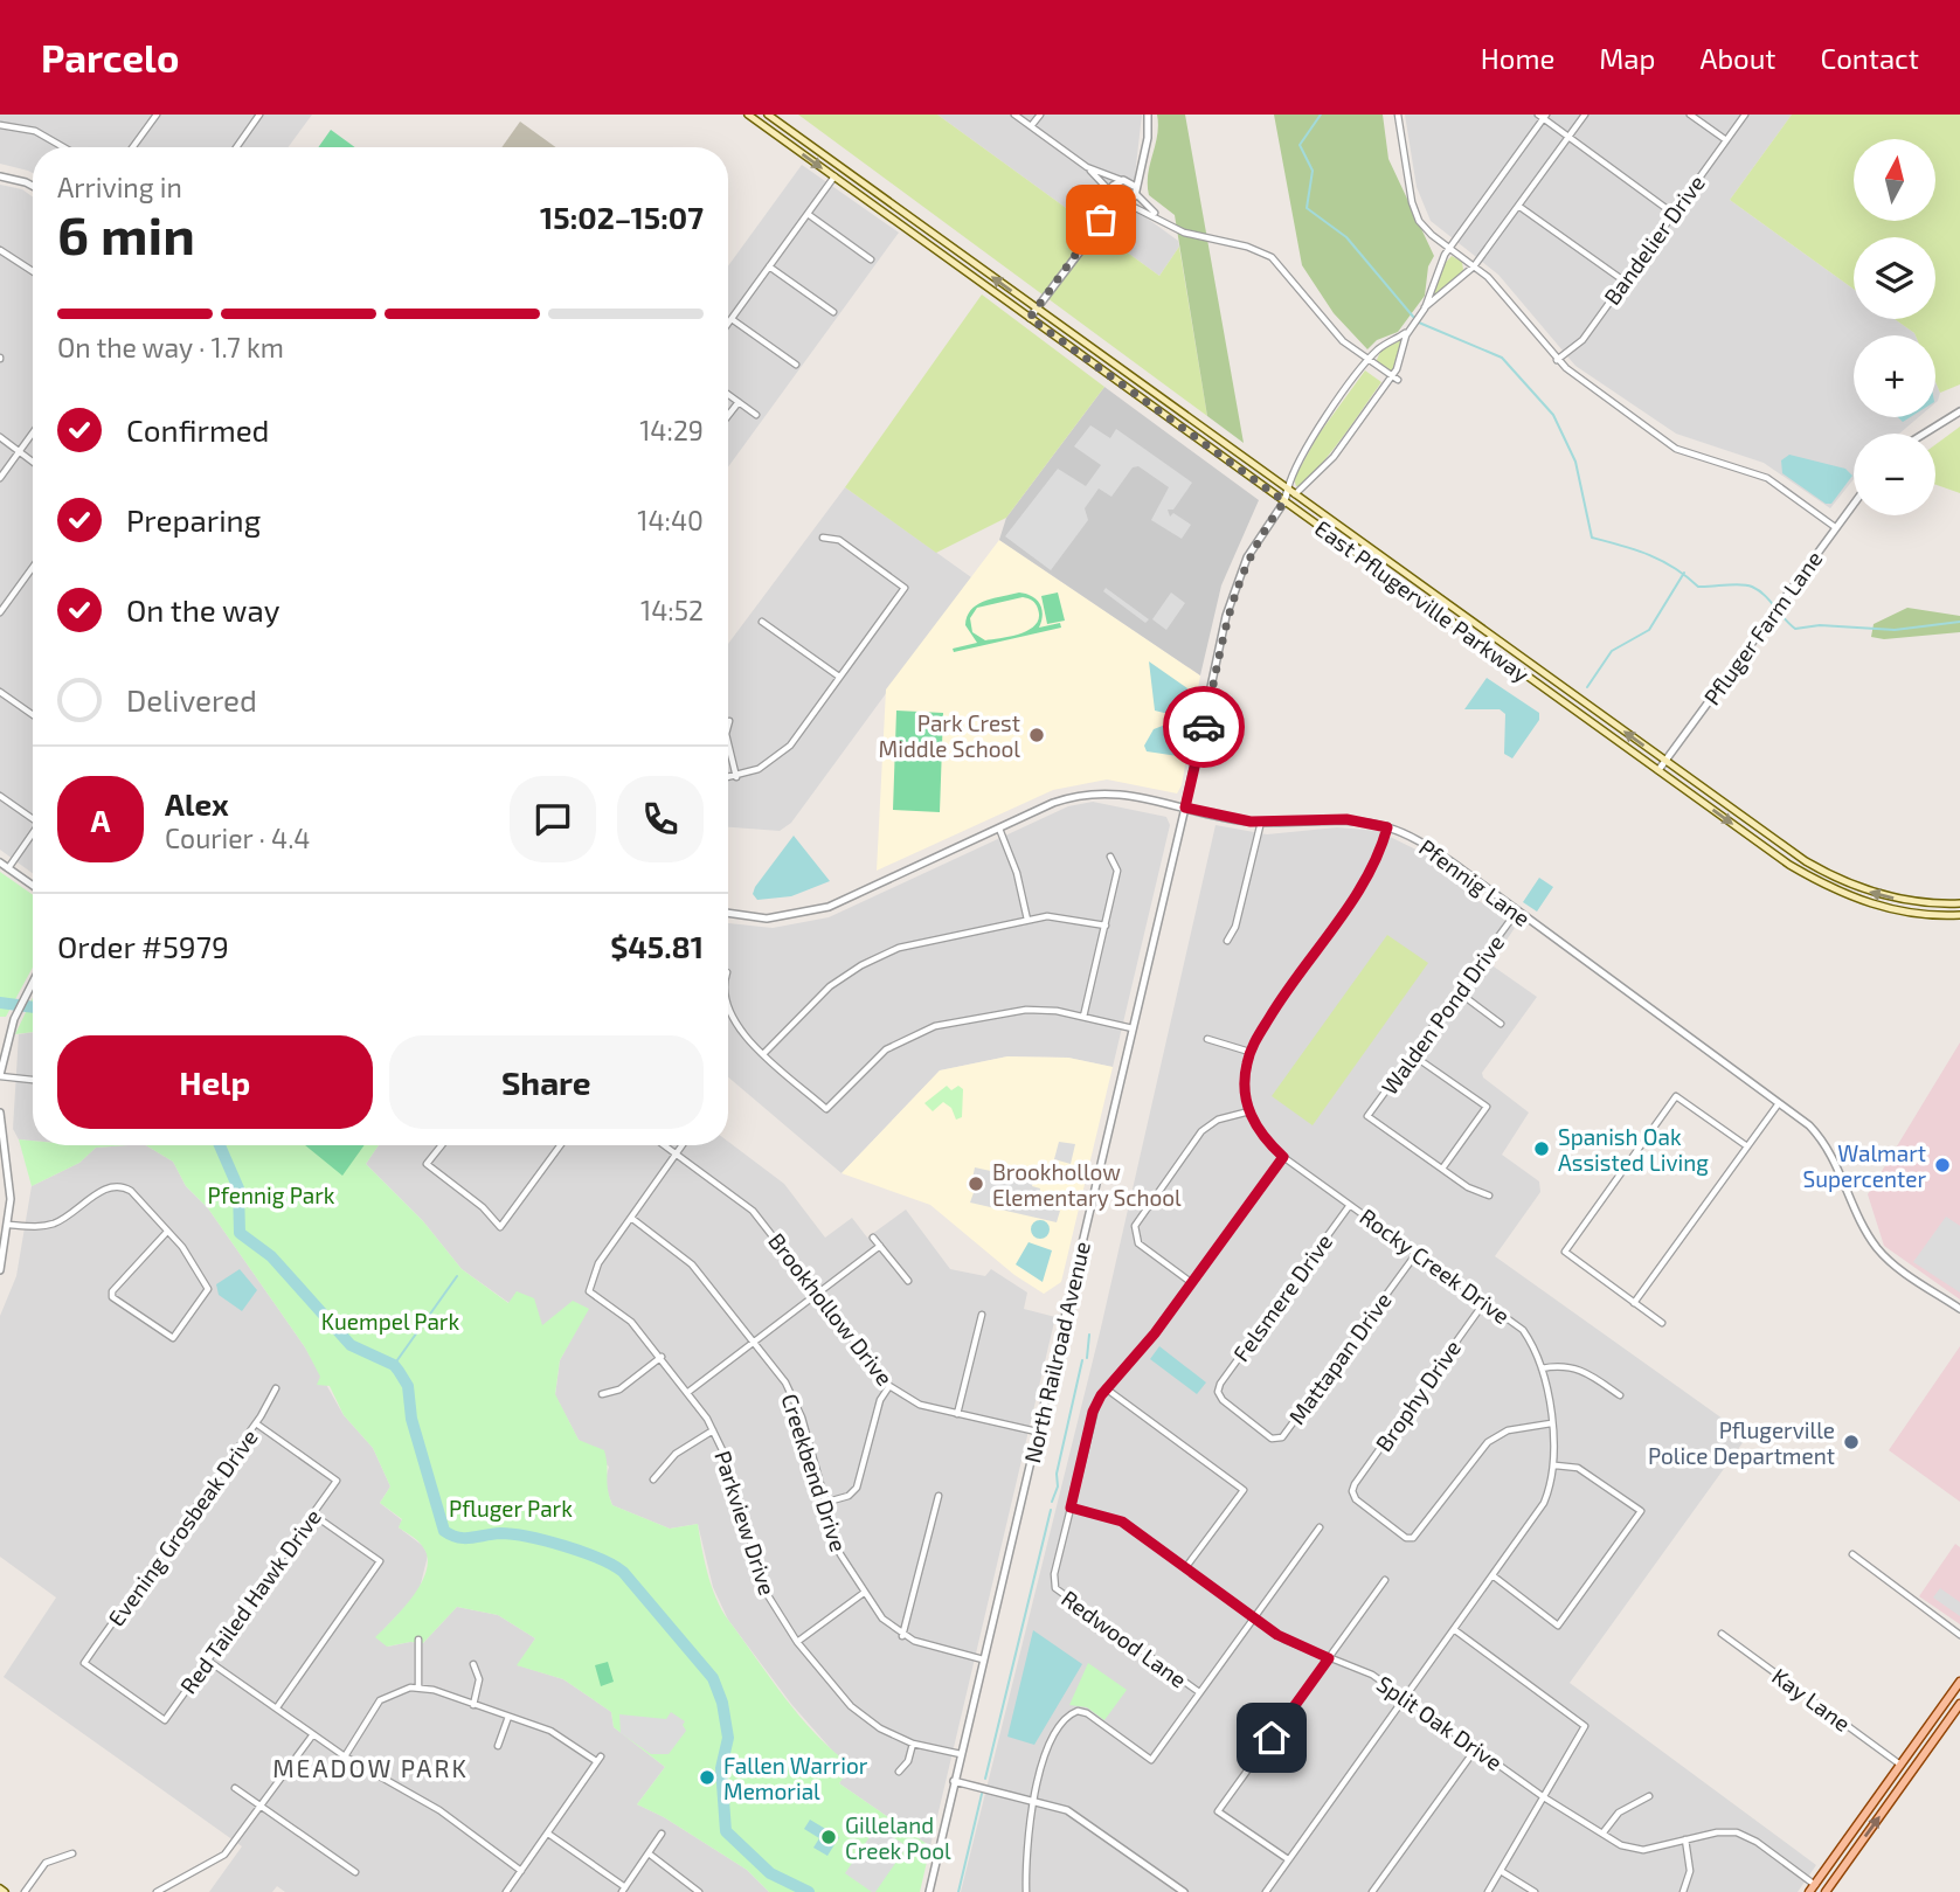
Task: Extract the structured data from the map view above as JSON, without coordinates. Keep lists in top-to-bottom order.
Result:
{
  "streets": {
    "main road": ["East Pflugerville Parkway"],
    "street": [
      "Bandelier Drive",
      "Pfluger Farm Lane",
      "Pfennig Lane",
      "Walden Pond Drive",
      "Rocky Creek Drive",
      "Felsmere Drive",
      "Brookhollow Drive",
      "North Railroad Avenue",
      "Mattapan Drive",
      "Brophy Drive",
      "Creekbend Drive",
      "Parkview Drive",
      "Evening Grosbeak Drive",
      "Red Tailed Hawk Drive",
      "Redwood Lane",
      "Kay Lane",
      "Split Oak Drive"
    ]
  },
  "crossings": [
    ["East Pflugerville Parkway", "Pfluger Farm Lane"],
    ["East Pflugerville Parkway", "North Railroad Avenue"],
    ["Pfennig Lane", "Walden Pond Drive"],
    ["Pfennig Lane", "Rocky Creek Drive"],
    ["Pfennig Lane", "North Railroad Avenue"],
    ["Rocky Creek Drive", "Felsmere Drive"],
    ["Rocky Creek Drive", "Mattapan Drive"],
    ["Rocky Creek Drive", "Brophy Drive"],
    ["Rocky Creek Drive", "Split Oak Drive"],
    ["Felsmere Drive", "Mattapan Drive"],
    ["Brookhollow Drive", "North Railroad Avenue"],
    ["North Railroad Avenue", "Parkview Drive"],
    ["Creekbend Drive", "Parkview Drive"],
    ["Evening Grosbeak Drive", "Red Tailed Hawk Drive"],
    ["Redwood Lane", "Split Oak Drive"]
  ],
  "districts": ["MEADOW PARK"],
  "parks": ["Pfennig Park", "Kuempel Park", "Pfluger Park"],
  "places": [
    "Park Crest Middle School",
    "Spanish Oak Assisted Living",
    "Walmart Supercenter",
    "Brookhollow Elementary School",
    "Pflugerville Police Department",
    "Fallen Warrior Memorial",
    "Gilleland Creek Pool"
  ],
  "north": "top",
  "page": {
    "header": "Parcelo",
    "nav": [
      "Home",
      "Map",
      "About",
      "Contact"
    ],
    "map_buttons": ["+", "−"],
    "heading": ["6 min", "Arriving in", "15:02–15:07"],
    "panel": [
      "Alex",
      "Courier · 4.4",
      "Order #5979",
      "$45.81"
    ],
    "bar": "On the way · 1.7 km",
    "list": [
      ["Confirmed", "14:29"],
      ["Preparing", "14:40"],
      ["On the way", "14:52"],
      "Delivered"
    ],
    "round": "A",
    "buttons": ["Help", "Share"]
  }
}
